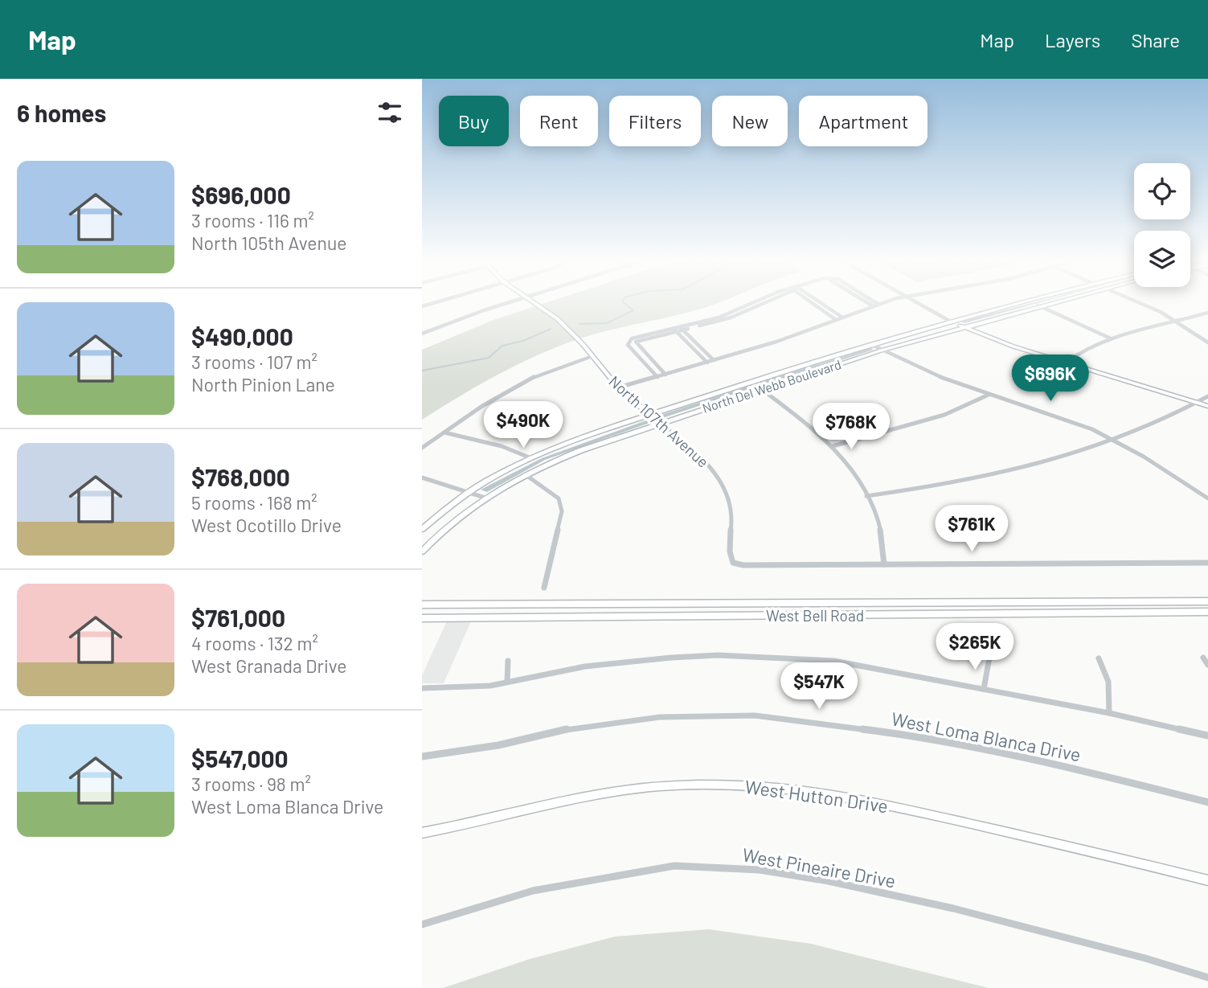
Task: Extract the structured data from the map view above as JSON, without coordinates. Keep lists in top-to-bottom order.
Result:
{
  "streets": {
    "main road": ["West Bell Road"],
    "street": [
      "North Del Webb Boulevard",
      "North 107th Avenue",
      "West Loma Blanca Drive",
      "West Hutton Drive",
      "West Pineaire Drive"
    ]
  },
  "crossings": [
    ["North Del Webb Boulevard", "North 107th Avenue"]
  ],
  "page": {
    "header": "Map",
    "nav": ["Map", "Layers", "Share"],
    "heading": "6 homes",
    "chip": [
      "Buy",
      "Rent",
      "Filters",
      "New",
      "Apartment"
    ],
    "list": [
      {
        "name": "$696,000",
        "note": "3 rooms · 116 m² · North 105th Avenue"
      },
      {
        "name": "$490,000",
        "note": "3 rooms · 107 m² · North Pinion Lane"
      },
      {
        "name": "$768,000",
        "note": "5 rooms · 168 m² · West Ocotillo Drive"
      },
      {
        "name": "$761,000",
        "note": "4 rooms · 132 m² · West Granada Drive"
      },
      {
        "name": "$547,000",
        "note": "3 rooms · 98 m² · West Loma Blanca Drive"
      }
    ],
    "price": [
      "$696K",
      "$490K",
      "$768K",
      "$761K",
      "$265K",
      "$547K"
    ]
  }
}
